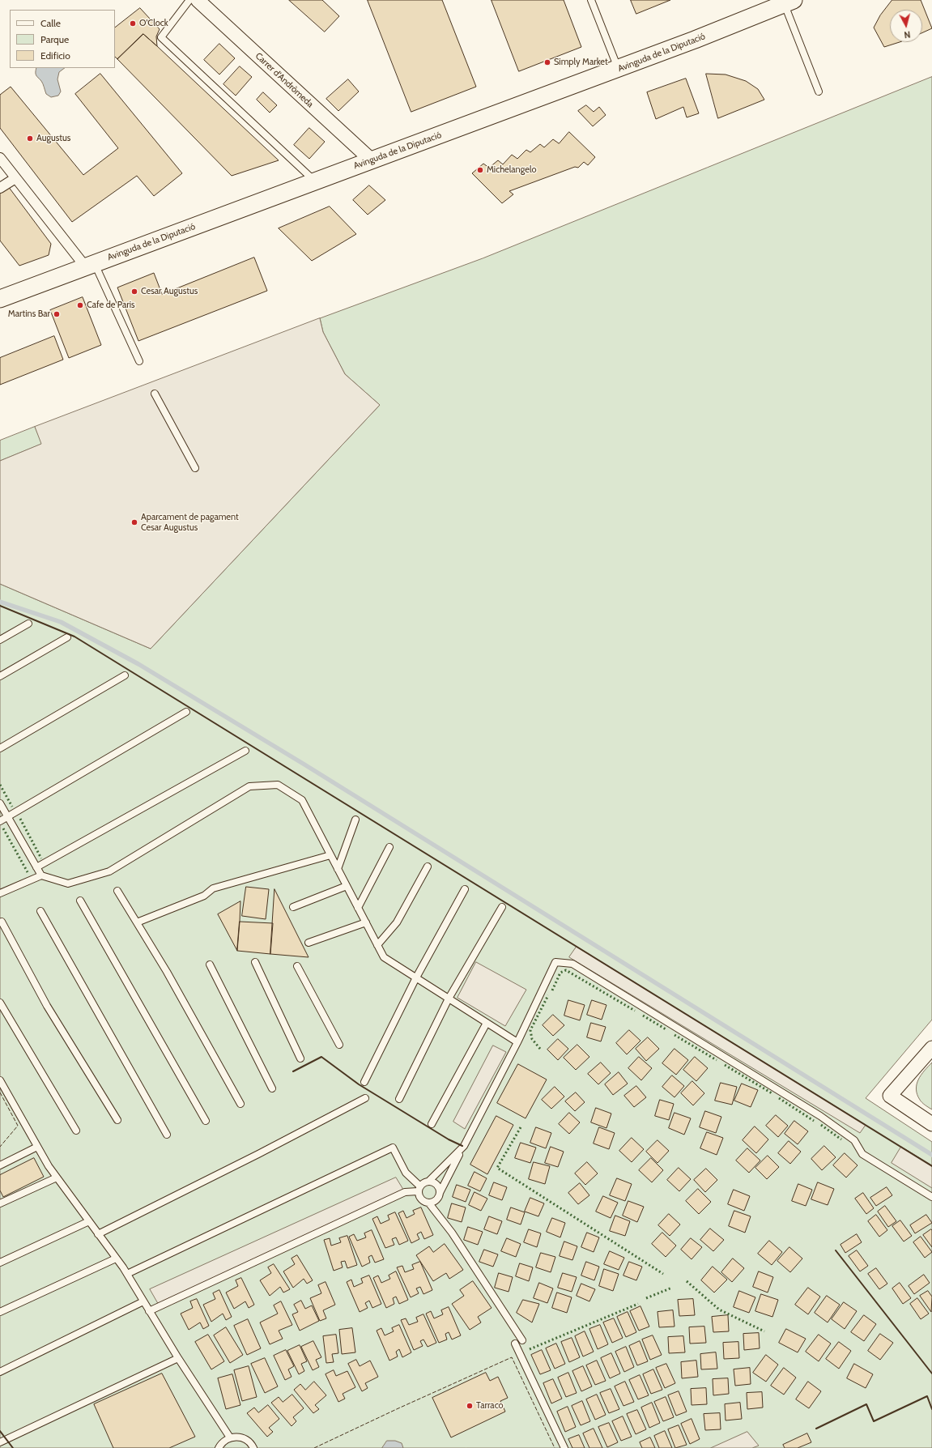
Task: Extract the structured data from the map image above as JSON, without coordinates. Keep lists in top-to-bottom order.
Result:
{
  "streets": {
    "street": ["Avinguda de la Diputació", "Carrer d'Andròmeda"]
  },
  "crossings": [
    ["Avinguda de la Diputació", "Carrer d'Andròmeda"]
  ],
  "places": [
    "O'Clock",
    "Simply Market",
    "Augustus",
    "Michelangelo",
    "Cesar Augustus",
    "Cafe de Paris",
    "Martins Bar",
    "Aparcament de pagament Cesar Augustus",
    "Tarraco"
  ],
  "legend": ["Calle", "Parque", "Edificio"],
  "north": "bottom"
}
